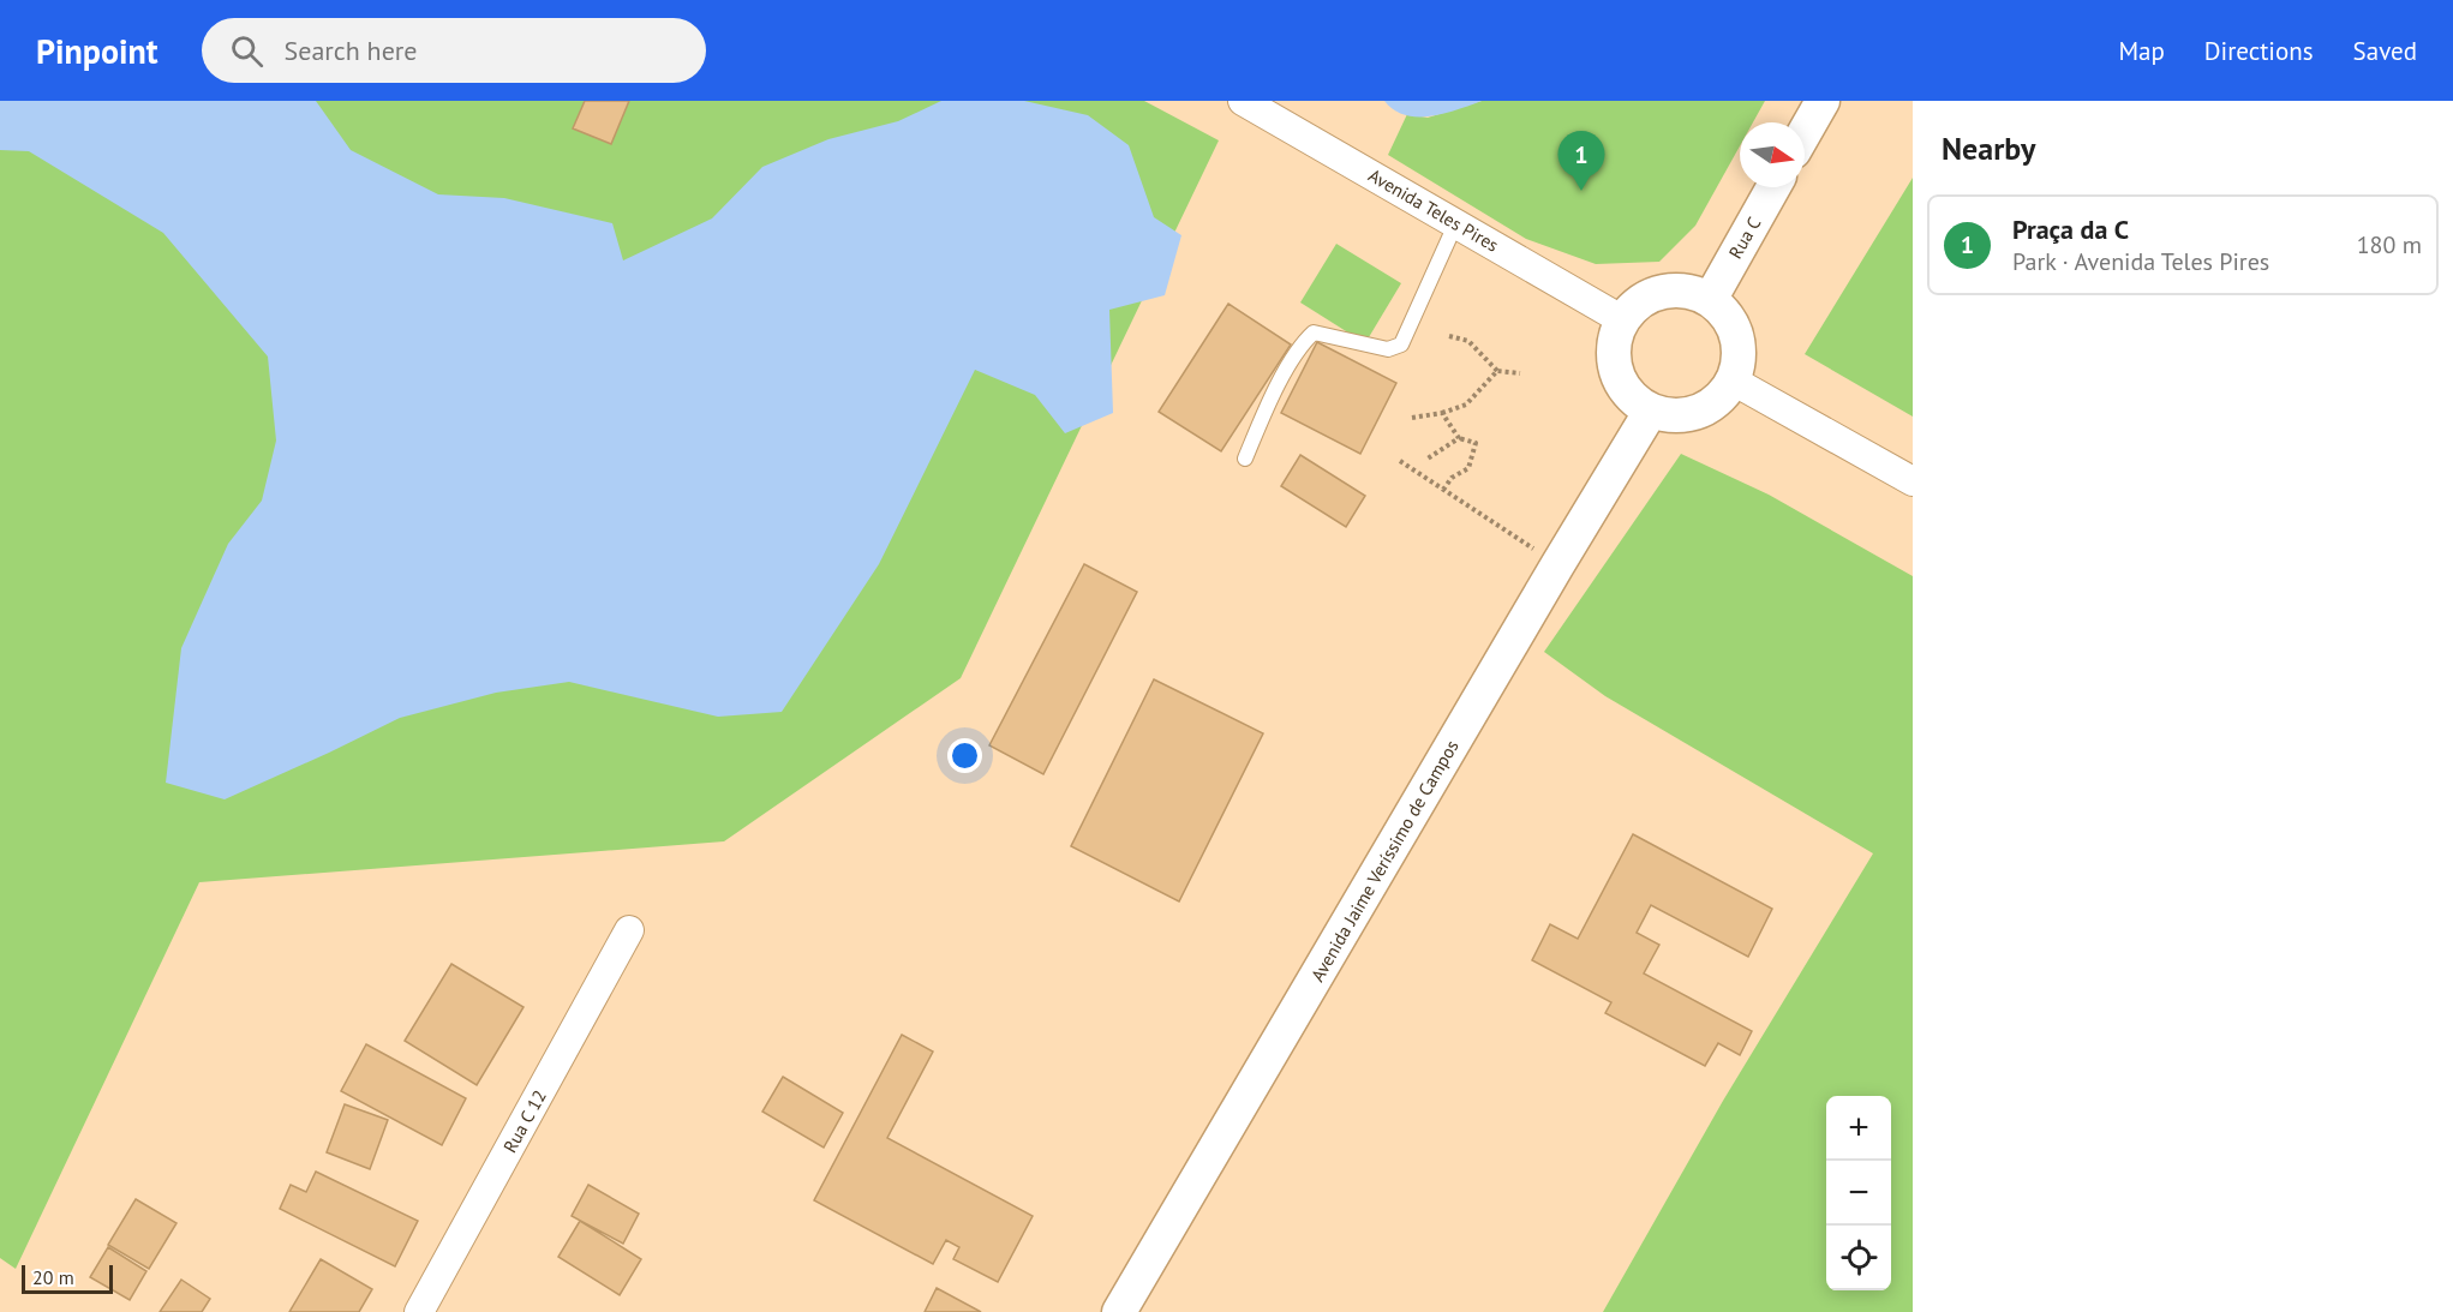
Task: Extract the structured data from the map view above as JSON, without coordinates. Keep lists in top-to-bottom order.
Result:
{
  "streets": {
    "street": [
      "Avenida Teles Pires",
      "Rua C",
      "Avenida Jaime Veríssimo de Campos",
      "Rua C 12"
    ]
  },
  "crossings": [
    ["Avenida Teles Pires", "Rua C"],
    ["Avenida Teles Pires", "Avenida Jaime Veríssimo de Campos"],
    ["Rua C", "Avenida Jaime Veríssimo de Campos"]
  ],
  "scale_bar": "20 m",
  "north": "right",
  "page": {
    "header": "Pinpoint",
    "search": "Search here",
    "nav": ["Map", "Directions", "Saved"],
    "heading": "Nearby",
    "pins": "1",
    "list": [
      {
        "mark": "1",
        "name": "Praça da C",
        "note": "Park · Avenida Teles Pires",
        "value": "180 m"
      }
    ],
    "map_buttons": ["+", "−"],
    "scale": "20 m"
  }
}
